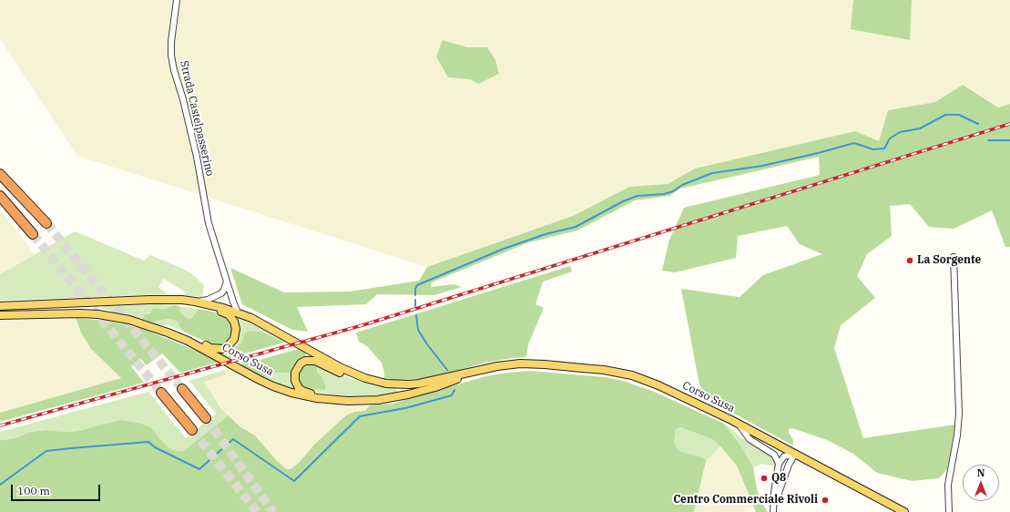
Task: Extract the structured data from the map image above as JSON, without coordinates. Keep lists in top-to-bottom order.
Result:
{
  "streets": {
    "main road": ["Corso Susa"],
    "street": ["Strada Castelpasserino"]
  },
  "crossings": [
    ["Strada Castelpasserino", "Corso Susa"]
  ],
  "places": ["La Sorgente", "Q8", "Centro Commerciale Rivoli"],
  "scale_bar": "100 m",
  "north": "top"
}
